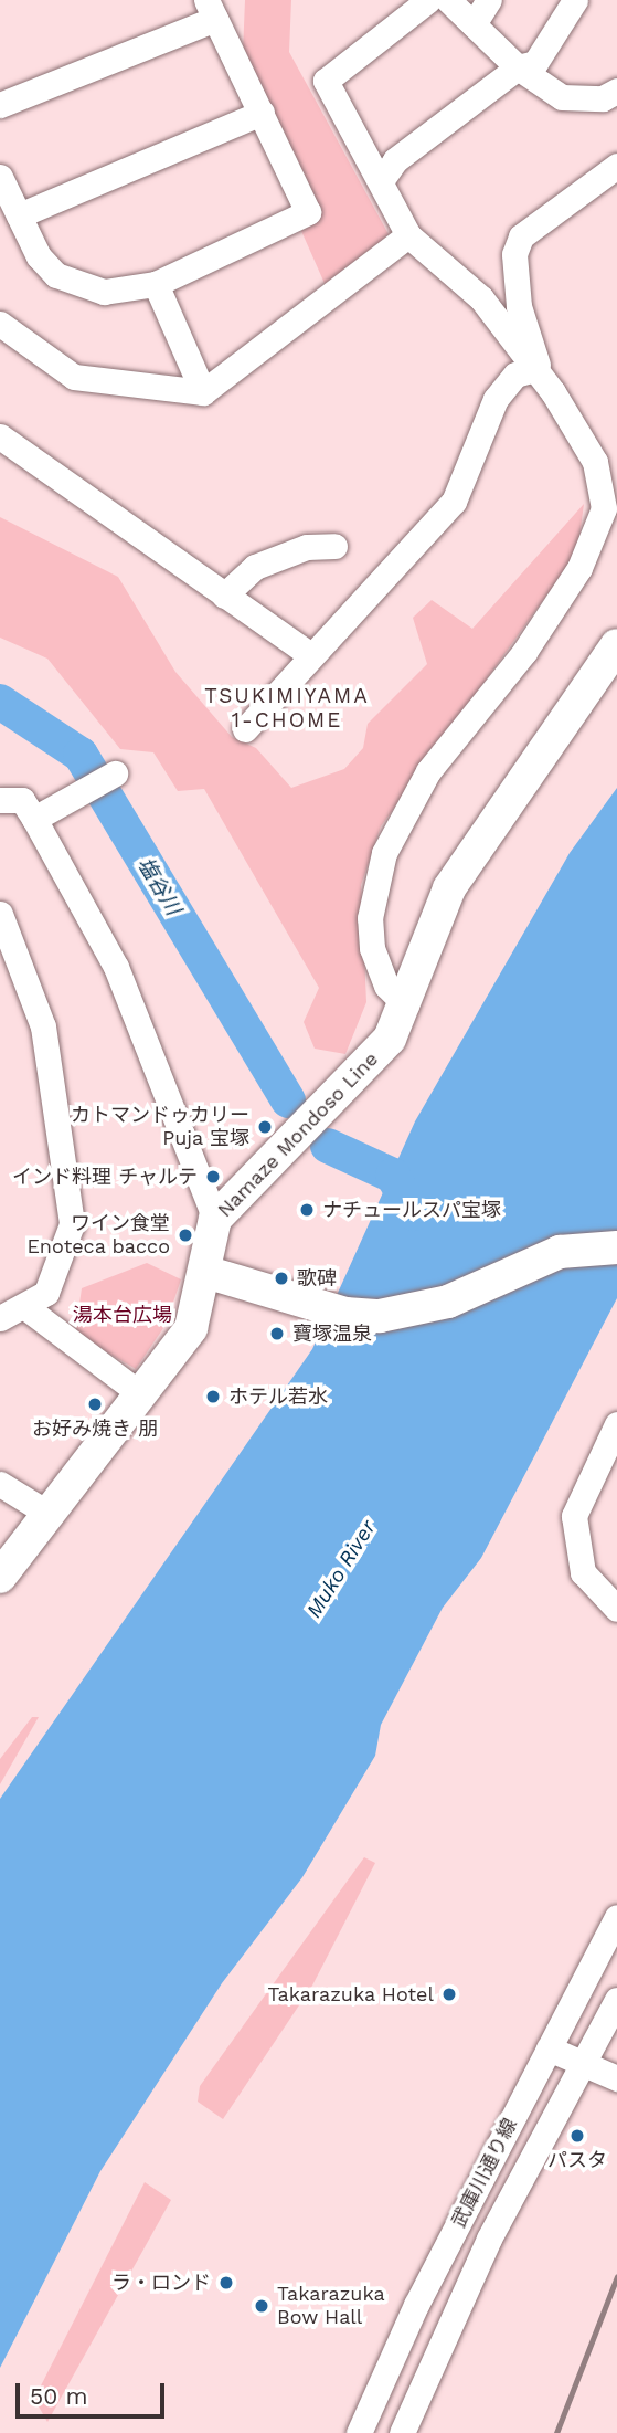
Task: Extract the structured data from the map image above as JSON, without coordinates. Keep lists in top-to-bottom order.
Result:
{
  "streets": {
    "main road": ["Namaze Mondoso Line"],
    "street": ["武庫川通り線"]
  },
  "districts": ["TSUKIMIYAMA 1-CHOME"],
  "water": ["塩谷川", "Muko River"],
  "parks": ["湯本台広場"],
  "places": [
    "カトマンドゥカリー Puja 宝塚",
    "インド料理 チャルテ",
    "ナチュールスパ宝塚",
    "ワイン食堂 Enoteca bacco",
    "歌碑",
    "寶塚温泉",
    "ホテル若水",
    "お好み焼き 朋",
    "Takarazuka Hotel",
    "パスタ",
    "ラ・ロンド",
    "Takarazuka Bow Hall"
  ],
  "scale_bar": "50 m"
}
